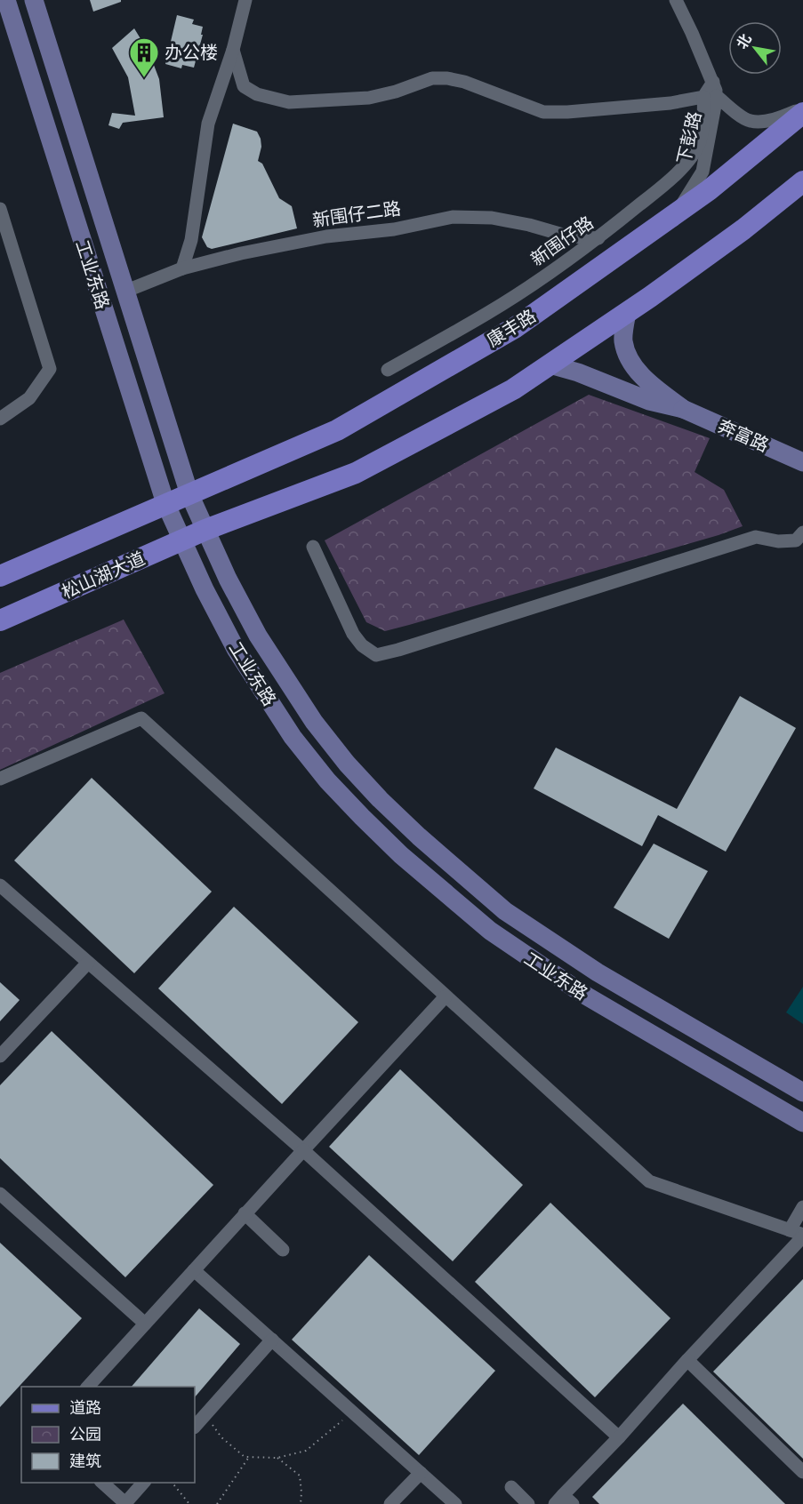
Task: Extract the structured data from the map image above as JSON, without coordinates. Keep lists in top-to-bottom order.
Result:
{
  "streets": {
    "main road": [
      "工业东路",
      "康丰路",
      "奔富路",
      "松山湖大道"
    ],
    "street": ["下彭路", "新围仔二路", "新围仔路"]
  },
  "crossings": [
    ["下彭路", "新围仔路"],
    ["下彭路", "康丰路"],
    ["新围仔二路", "新围仔路"],
    ["新围仔二路", "工业东路"],
    ["工业东路", "康丰路"],
    ["工业东路", "松山湖大道"]
  ],
  "places": {
    "building": ["办公楼"]
  },
  "legend": ["道路", "公园", "建筑"],
  "north": "top left"
}
